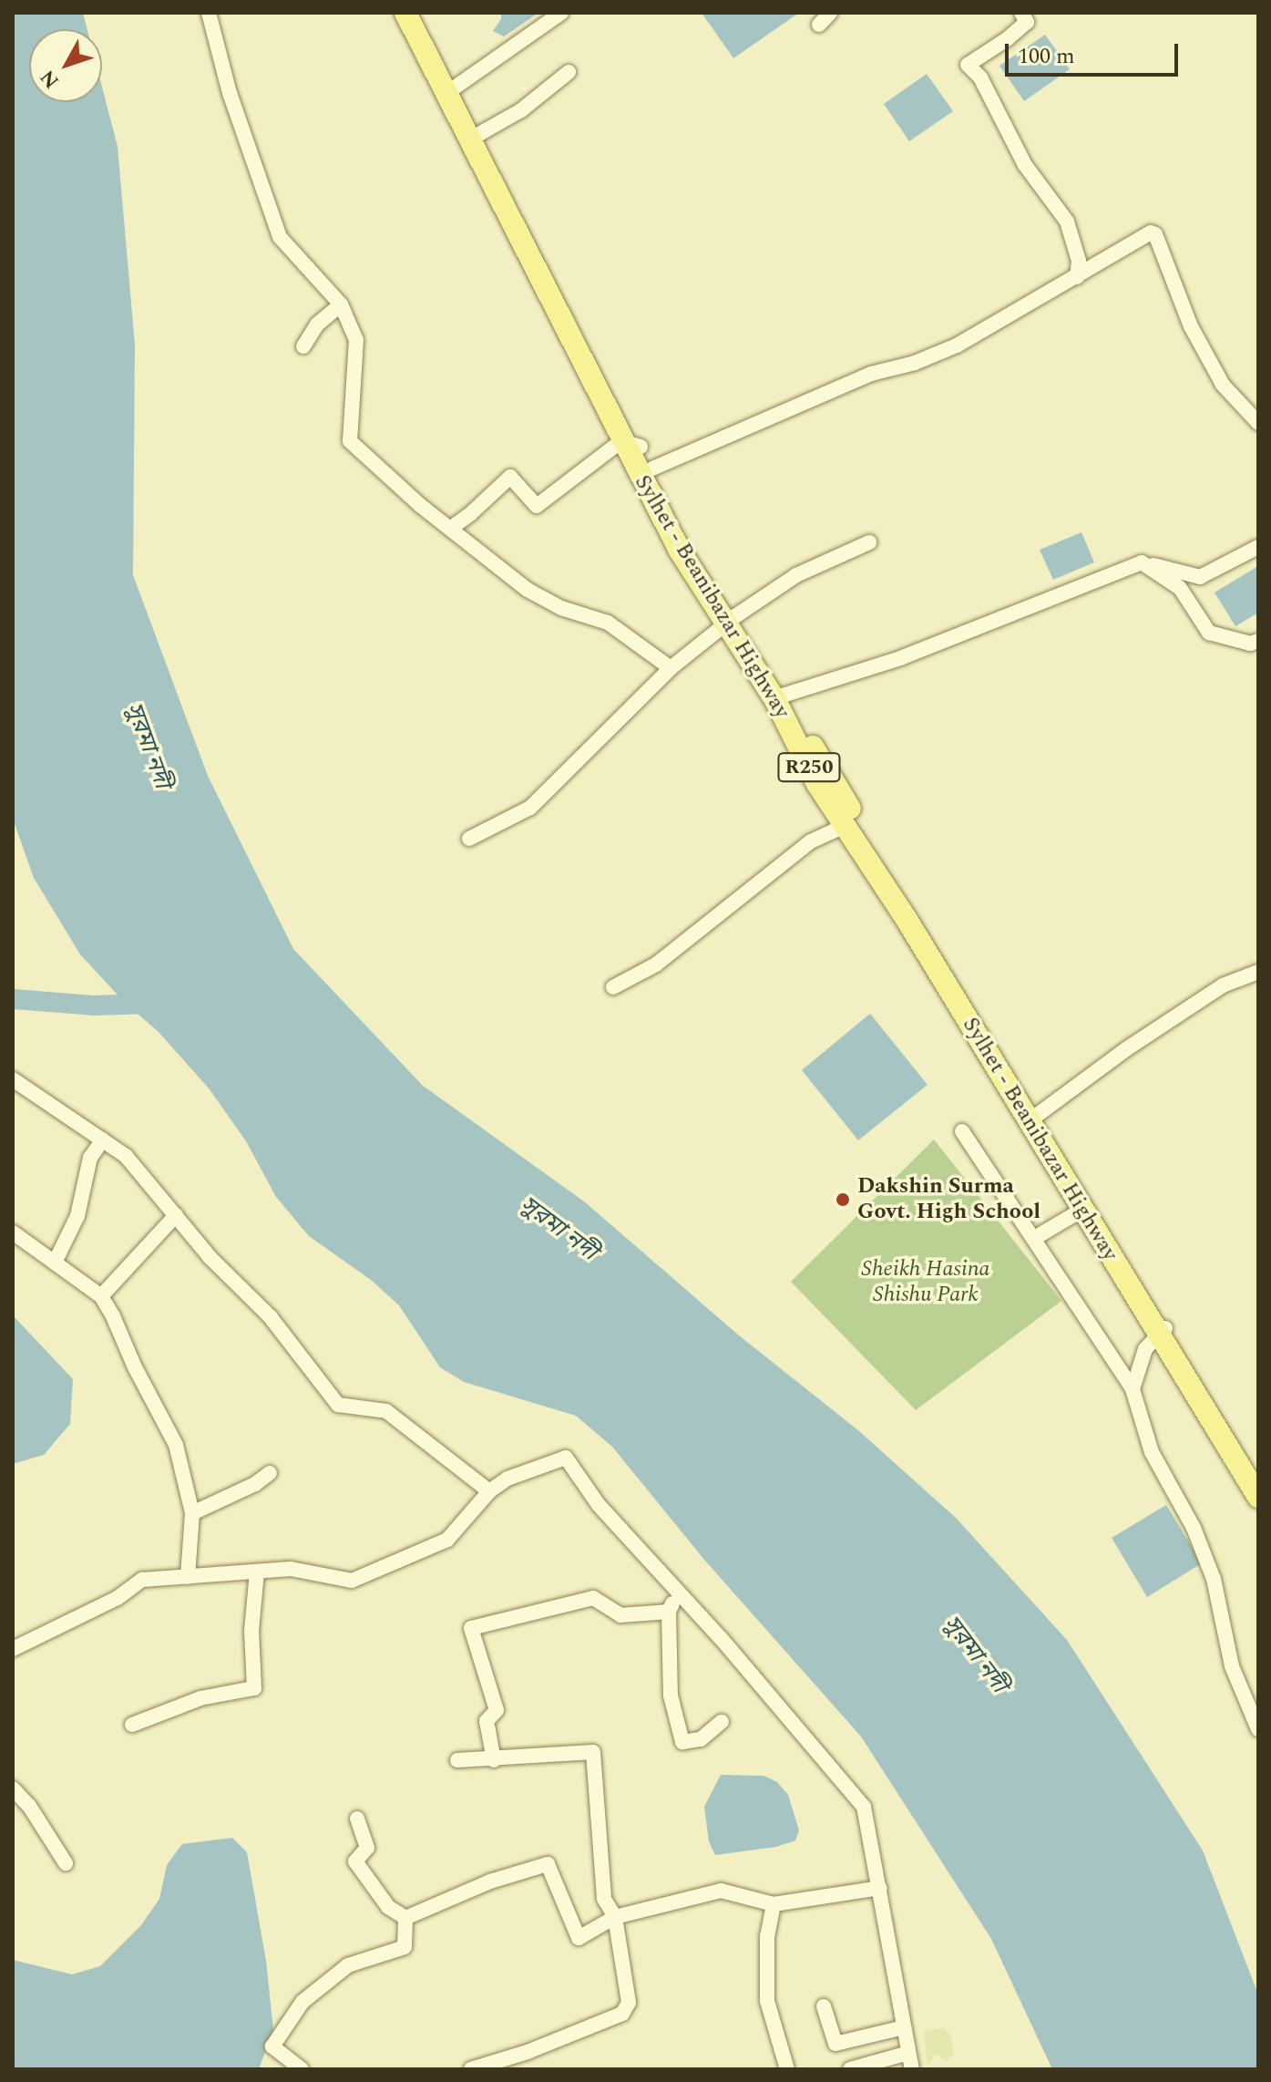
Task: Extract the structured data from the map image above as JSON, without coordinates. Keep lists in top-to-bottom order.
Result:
{
  "streets": {
    "main road": ["Sylhet - Beanibazar Highway", "R250"]
  },
  "water": ["সুরমা নদী"],
  "parks": ["Sheikh Hasina Shishu Park"],
  "places": ["Dakshin Surma Govt. High School"],
  "scale_bar": "100 m",
  "north": "bottom left"
}
